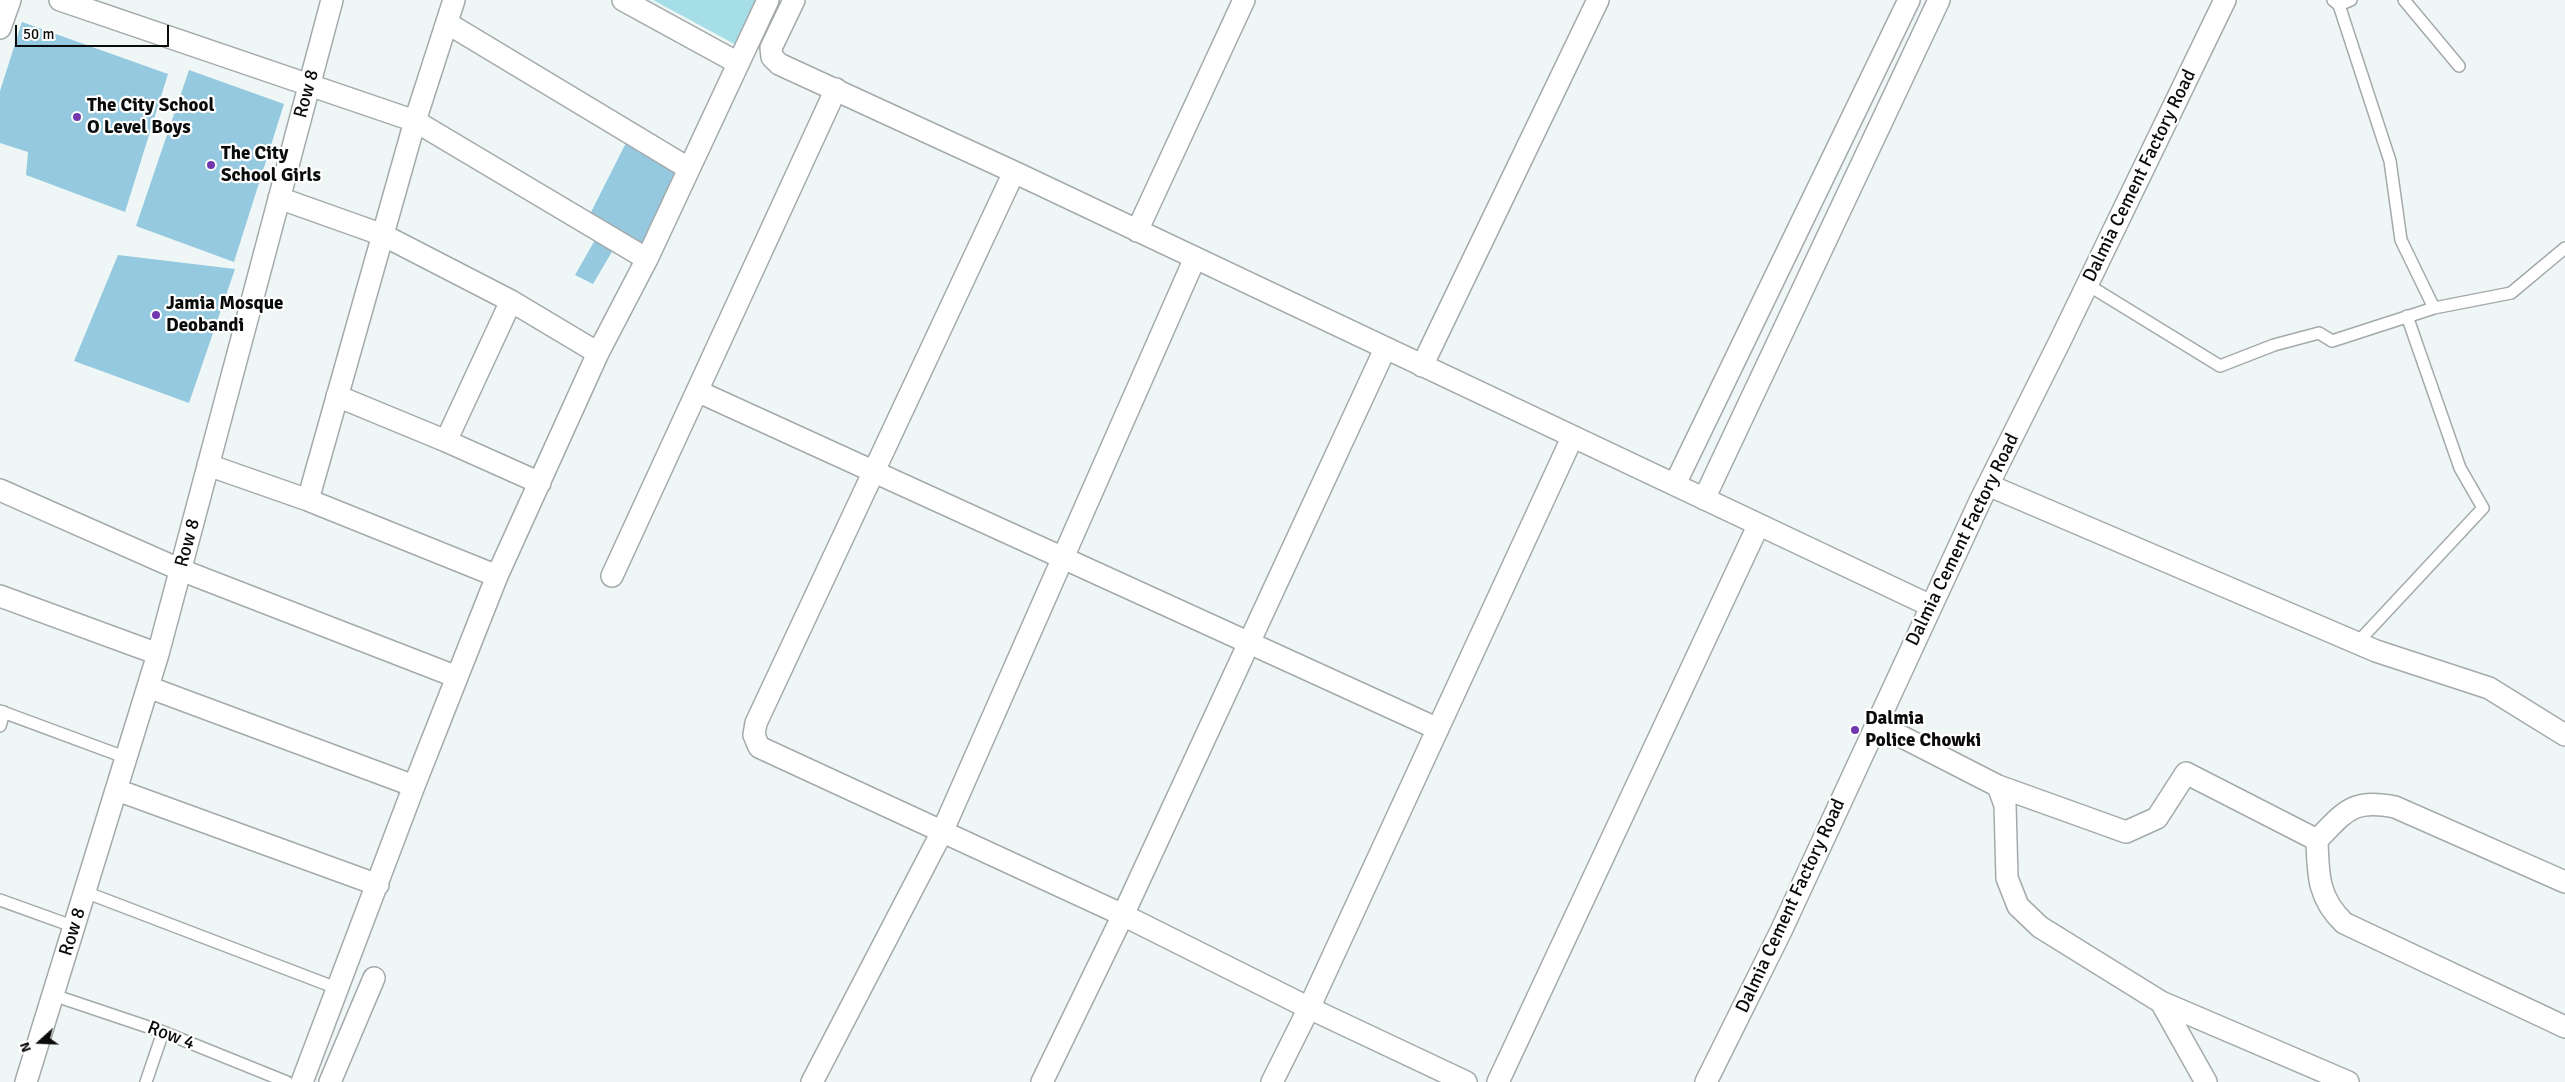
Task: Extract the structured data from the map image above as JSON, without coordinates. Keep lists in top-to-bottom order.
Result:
{
  "streets": {
    "street": ["Row 8", "Dalmia Cement Factory Road"],
    "lane": ["Row 4"]
  },
  "crossings": [
    ["Row 8", "Row 4"]
  ],
  "places": [
    "The City School O Level Boys",
    "The City School Girls",
    "Jamia Mosque Deobandi",
    "Dalmia Police Chowki"
  ],
  "scale_bar": "50 m",
  "north": "left"
}
